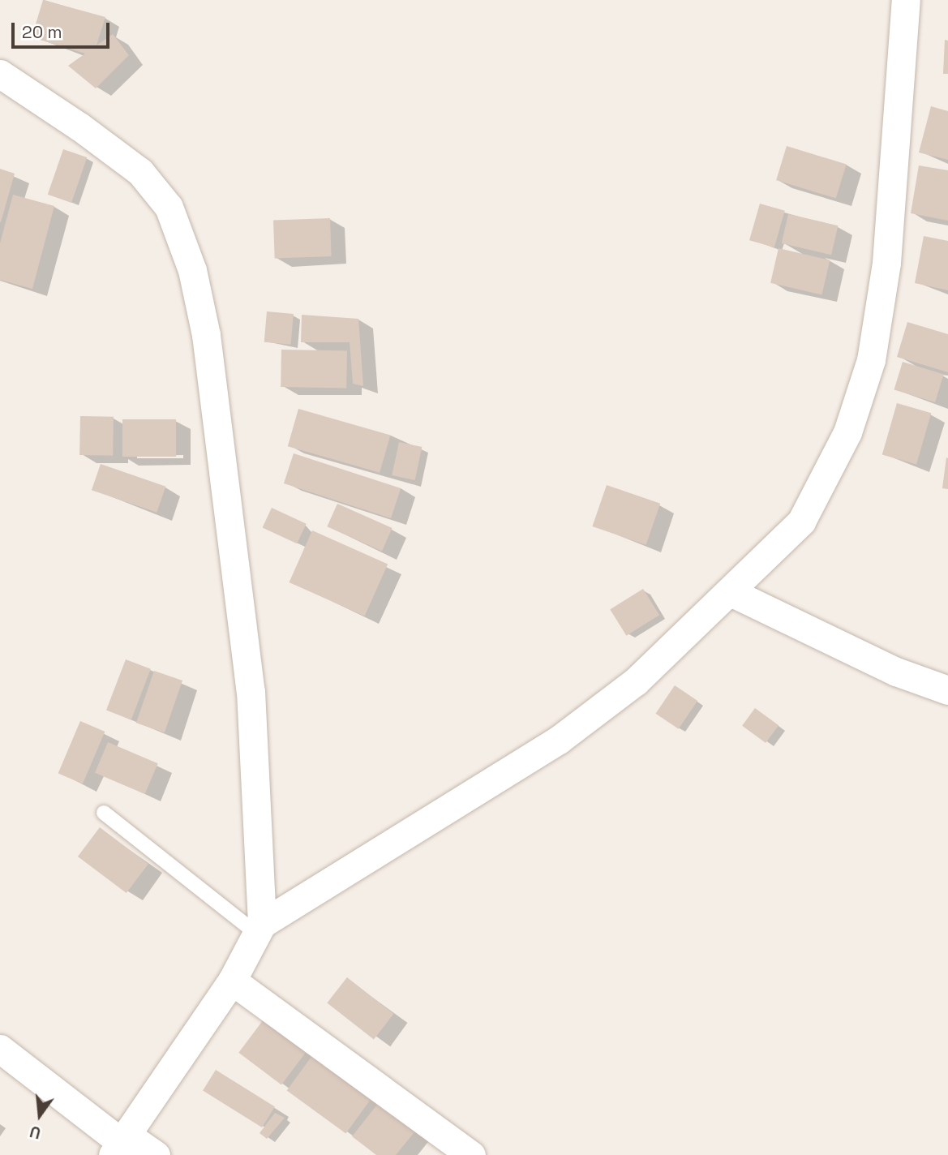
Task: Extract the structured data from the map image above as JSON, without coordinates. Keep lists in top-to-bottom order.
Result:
{
  "scale_bar": "20 m",
  "north": "bottom"
}
